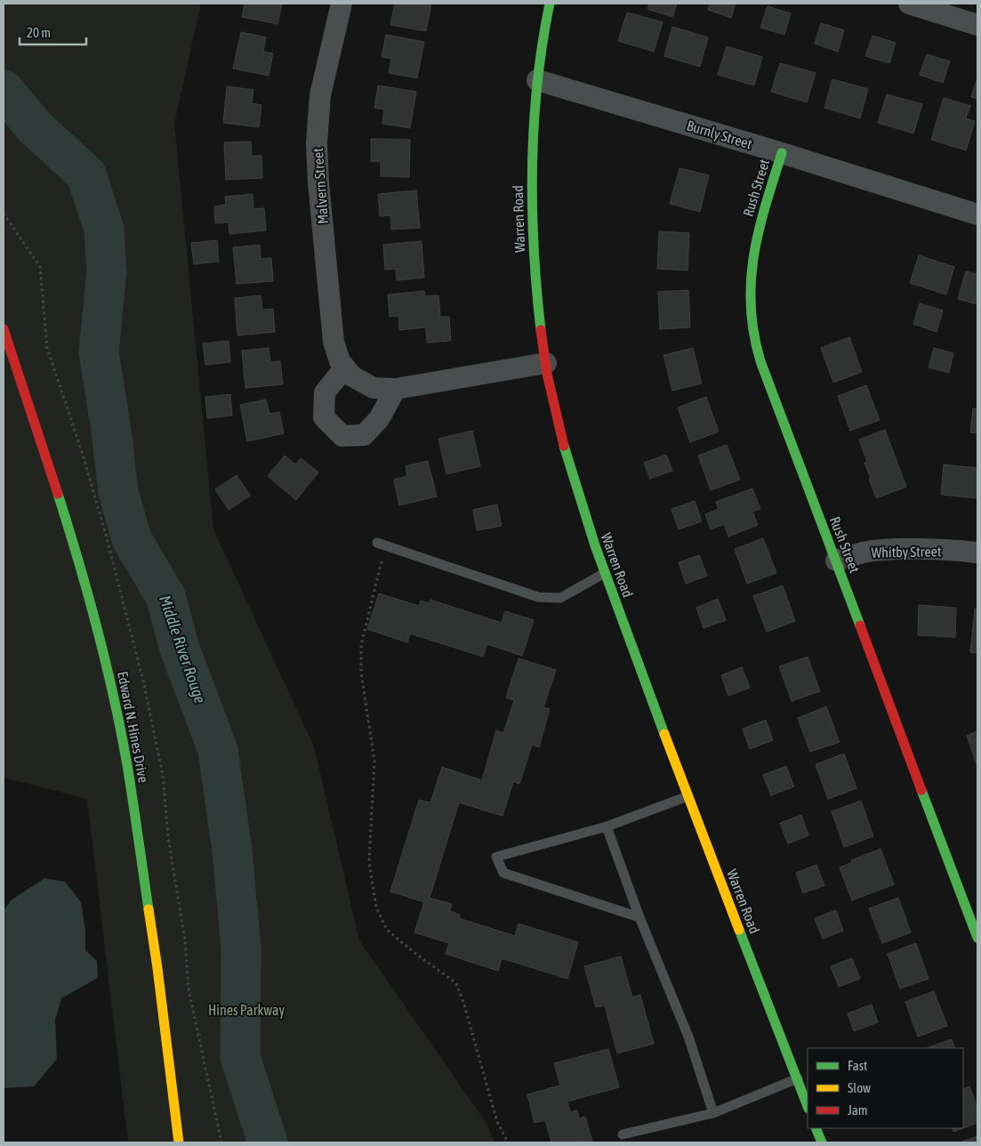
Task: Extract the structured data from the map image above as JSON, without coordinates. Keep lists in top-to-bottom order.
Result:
{
  "streets": {
    "street": [
      "Burnly Street",
      "Malvern Street",
      "Rush Street",
      "Warren Road",
      "Whitby Street",
      "Edward N. Hines Drive"
    ]
  },
  "crossings": [
    ["Burnly Street", "Rush Street"],
    ["Burnly Street", "Warren Road"],
    ["Malvern Street", "Warren Road"],
    ["Rush Street", "Whitby Street"]
  ],
  "water": ["Middle River Rouge"],
  "parks": ["Hines Parkway"],
  "legend": ["Fast", "Slow", "Jam"],
  "scale_bar": "20 m"
}
